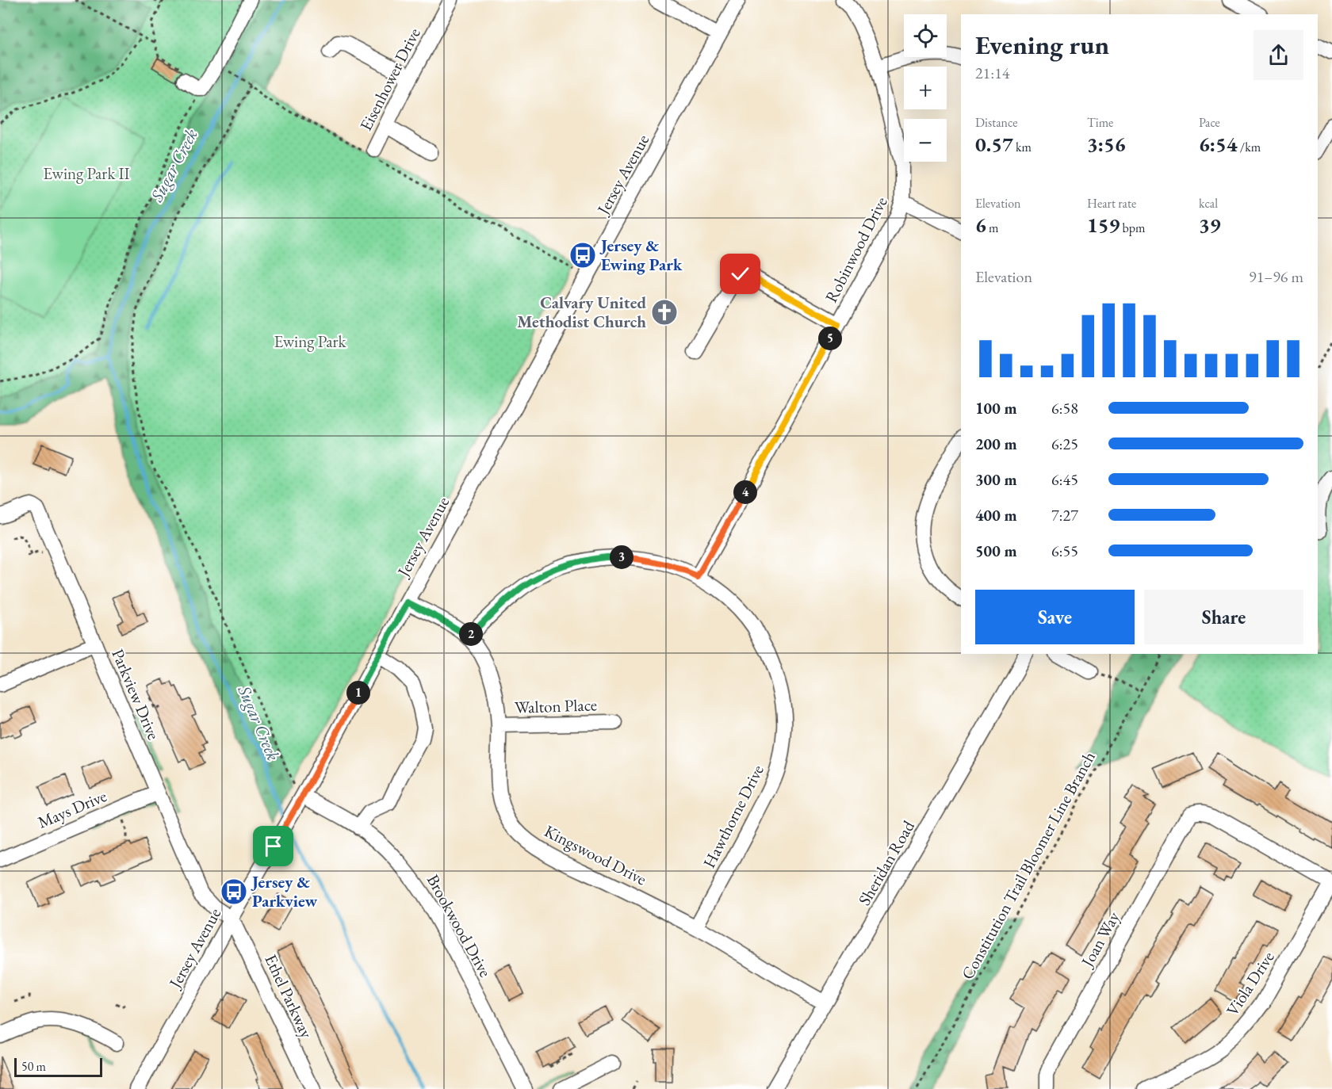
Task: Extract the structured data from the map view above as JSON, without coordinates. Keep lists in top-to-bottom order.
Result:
{
  "streets": {
    "street": [
      "Eisenhower Drive",
      "Jersey Avenue",
      "Robinwood Drive",
      "Parkview Drive",
      "Walton Place",
      "Mays Drive",
      "Hawthorne Drive",
      "Kingswood Drive",
      "Sheridan Road",
      "Brookwood Drive",
      "Joan Way",
      "Viola Drive",
      "Ethel Parkway"
    ],
    "path": ["Constitution Trail Bloomer Line Branch"]
  },
  "crossings": [
    ["Jersey Avenue", "Parkview Drive"],
    ["Jersey Avenue", "Kingswood Drive"],
    ["Jersey Avenue", "Brookwood Drive"],
    ["Jersey Avenue", "Ethel Parkway"],
    ["Robinwood Drive", "Hawthorne Drive"],
    ["Parkview Drive", "Mays Drive"],
    ["Parkview Drive", "Ethel Parkway"],
    ["Walton Place", "Kingswood Drive"],
    ["Hawthorne Drive", "Kingswood Drive"],
    ["Kingswood Drive", "Sheridan Road"],
    ["Joan Way", "Viola Drive"]
  ],
  "water": ["Sugar Creek"],
  "parks": ["Ewing Park II", "Ewing Park"],
  "places": {
    "bus stop": ["Jersey & Ewing Park", "Jersey & Parkview"],
    "church": ["Calvary United Methodist Church"]
  },
  "scale_bar": "50 m",
  "page": {
    "map_buttons": ["+", "−"],
    "heading": ["Evening run", "21:14"],
    "stats": [
      ["Distance", "0.57 km"],
      ["Time", "3:56"],
      ["Pace", "6:54 /km"],
      ["Elevation", "6 m"],
      ["Heart rate", "159 bpm"],
      ["kcal", "39"]
    ],
    "chart": ["Elevation", "91–96 m"],
    "pins": [
      "5",
      "4",
      "3",
      "2",
      "1"
    ],
    "list": [
      {
        "name": "100 m",
        "note": "6:58"
      },
      {
        "name": "200 m",
        "note": "6:25"
      },
      {
        "name": "300 m",
        "note": "6:45"
      },
      {
        "name": "400 m",
        "note": "7:27"
      },
      {
        "name": "500 m",
        "note": "6:55"
      }
    ],
    "buttons": ["Save", "Share"],
    "scale": "50 m"
  }
}
